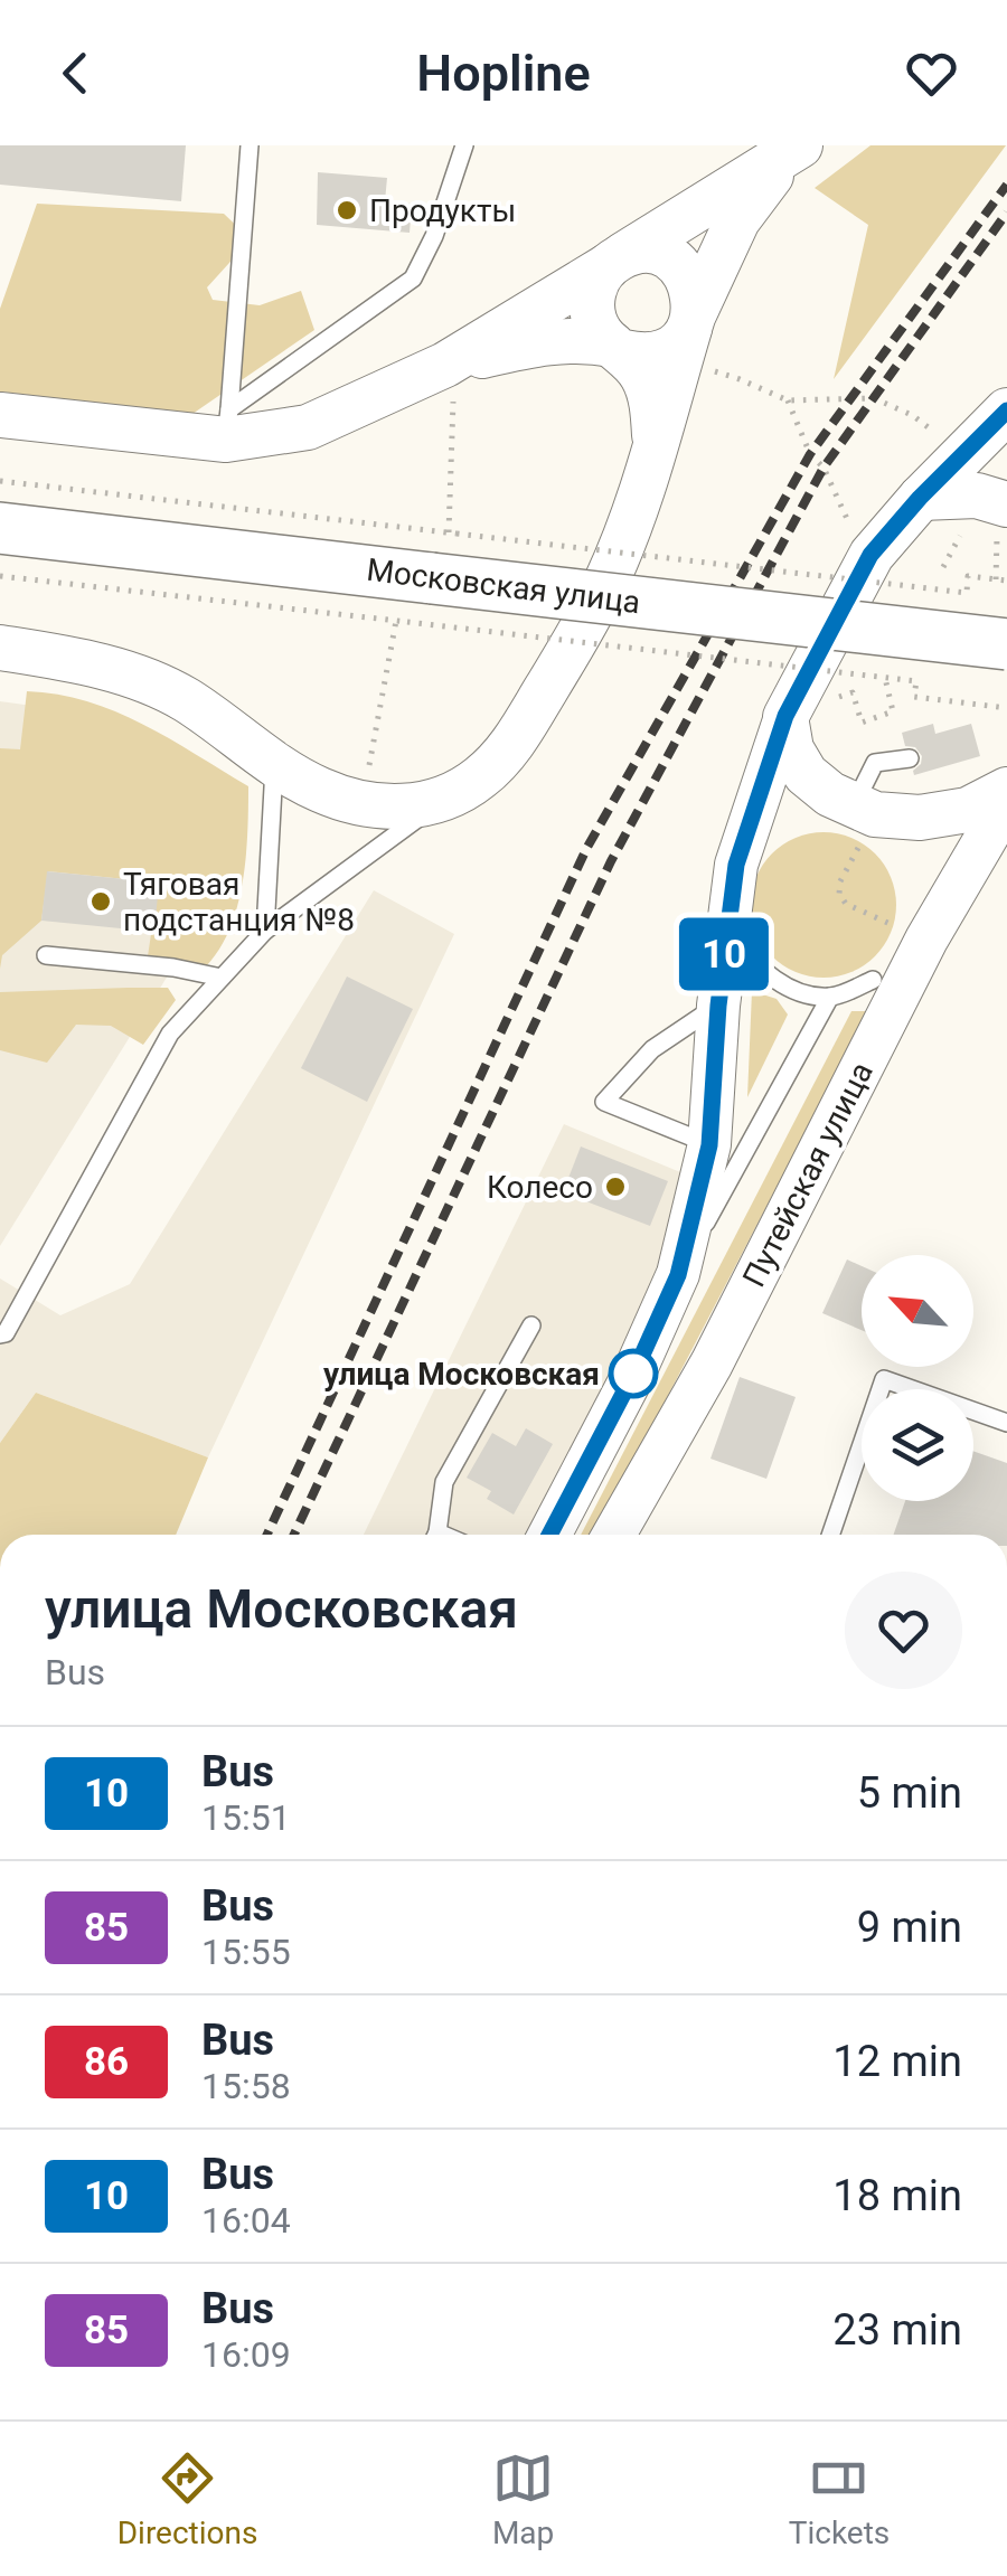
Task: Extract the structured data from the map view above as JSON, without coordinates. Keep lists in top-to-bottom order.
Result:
{
  "streets": {
    "main road": ["Московская улица"],
    "street": ["Путейская улица"]
  },
  "places": [
    "Продукты",
    "Тяговая подстанция №8",
    "Колесо",
    "улица Московская"
  ],
  "lines": ["bus line 10"],
  "north": "top left",
  "page": {
    "header": "Hopline",
    "on_map": "10",
    "heading": ["улица Московская", "Bus"],
    "list": [
      {
        "mark": "10",
        "name": "Bus",
        "note": "15:51",
        "value": "5 min"
      },
      {
        "mark": "85",
        "name": "Bus",
        "note": "15:55",
        "value": "9 min"
      },
      {
        "mark": "86",
        "name": "Bus",
        "note": "15:58",
        "value": "12 min"
      },
      {
        "mark": "10",
        "name": "Bus",
        "note": "16:04",
        "value": "18 min"
      },
      {
        "mark": "85",
        "name": "Bus",
        "note": "16:09",
        "value": "23 min"
      }
    ],
    "tabs": ["Directions", "Map", "Tickets"]
  }
}
